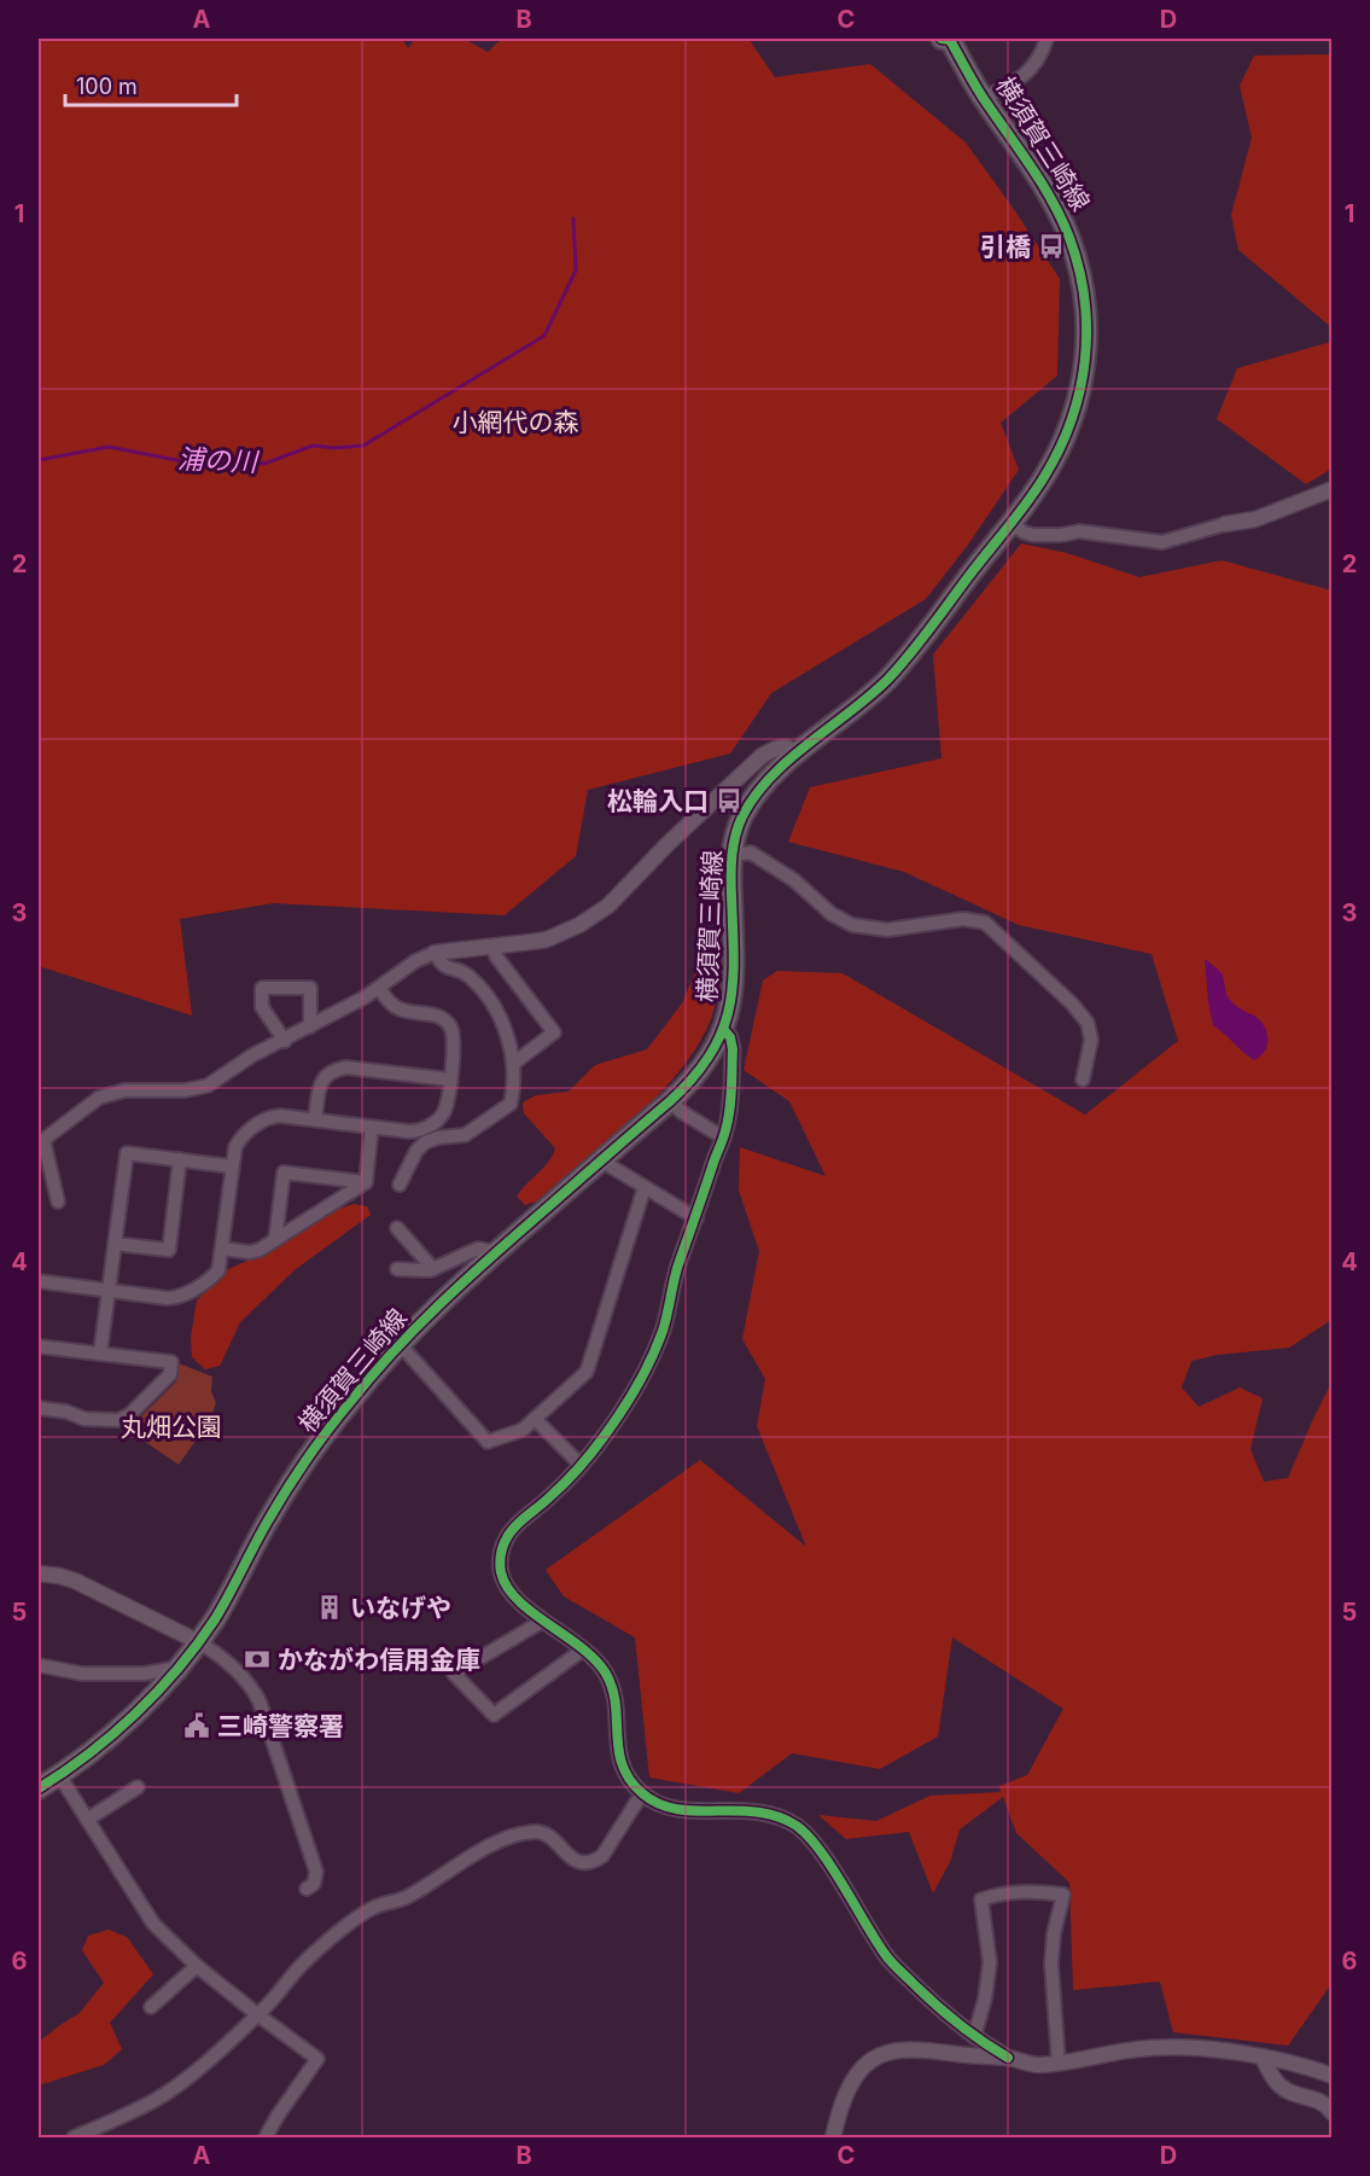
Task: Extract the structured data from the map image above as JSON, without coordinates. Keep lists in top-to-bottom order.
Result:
{
  "streets": {
    "main road": ["横須賀三崎線"]
  },
  "water": ["浦の川"],
  "parks": ["小網代の森", "丸畑公園"],
  "places": {
    "bus stop": ["引橋", "松輪入口"],
    "building": ["いなげや"],
    "bank": ["かながわ信用金庫"],
    "public building": ["三崎警察署"]
  },
  "scale_bar": "100 m",
  "grid": {
    "columns": [
      "A",
      "B",
      "C",
      "D"
    ],
    "rows": [
      "1",
      "2",
      "3",
      "4",
      "5",
      "6"
    ]
  }
}
